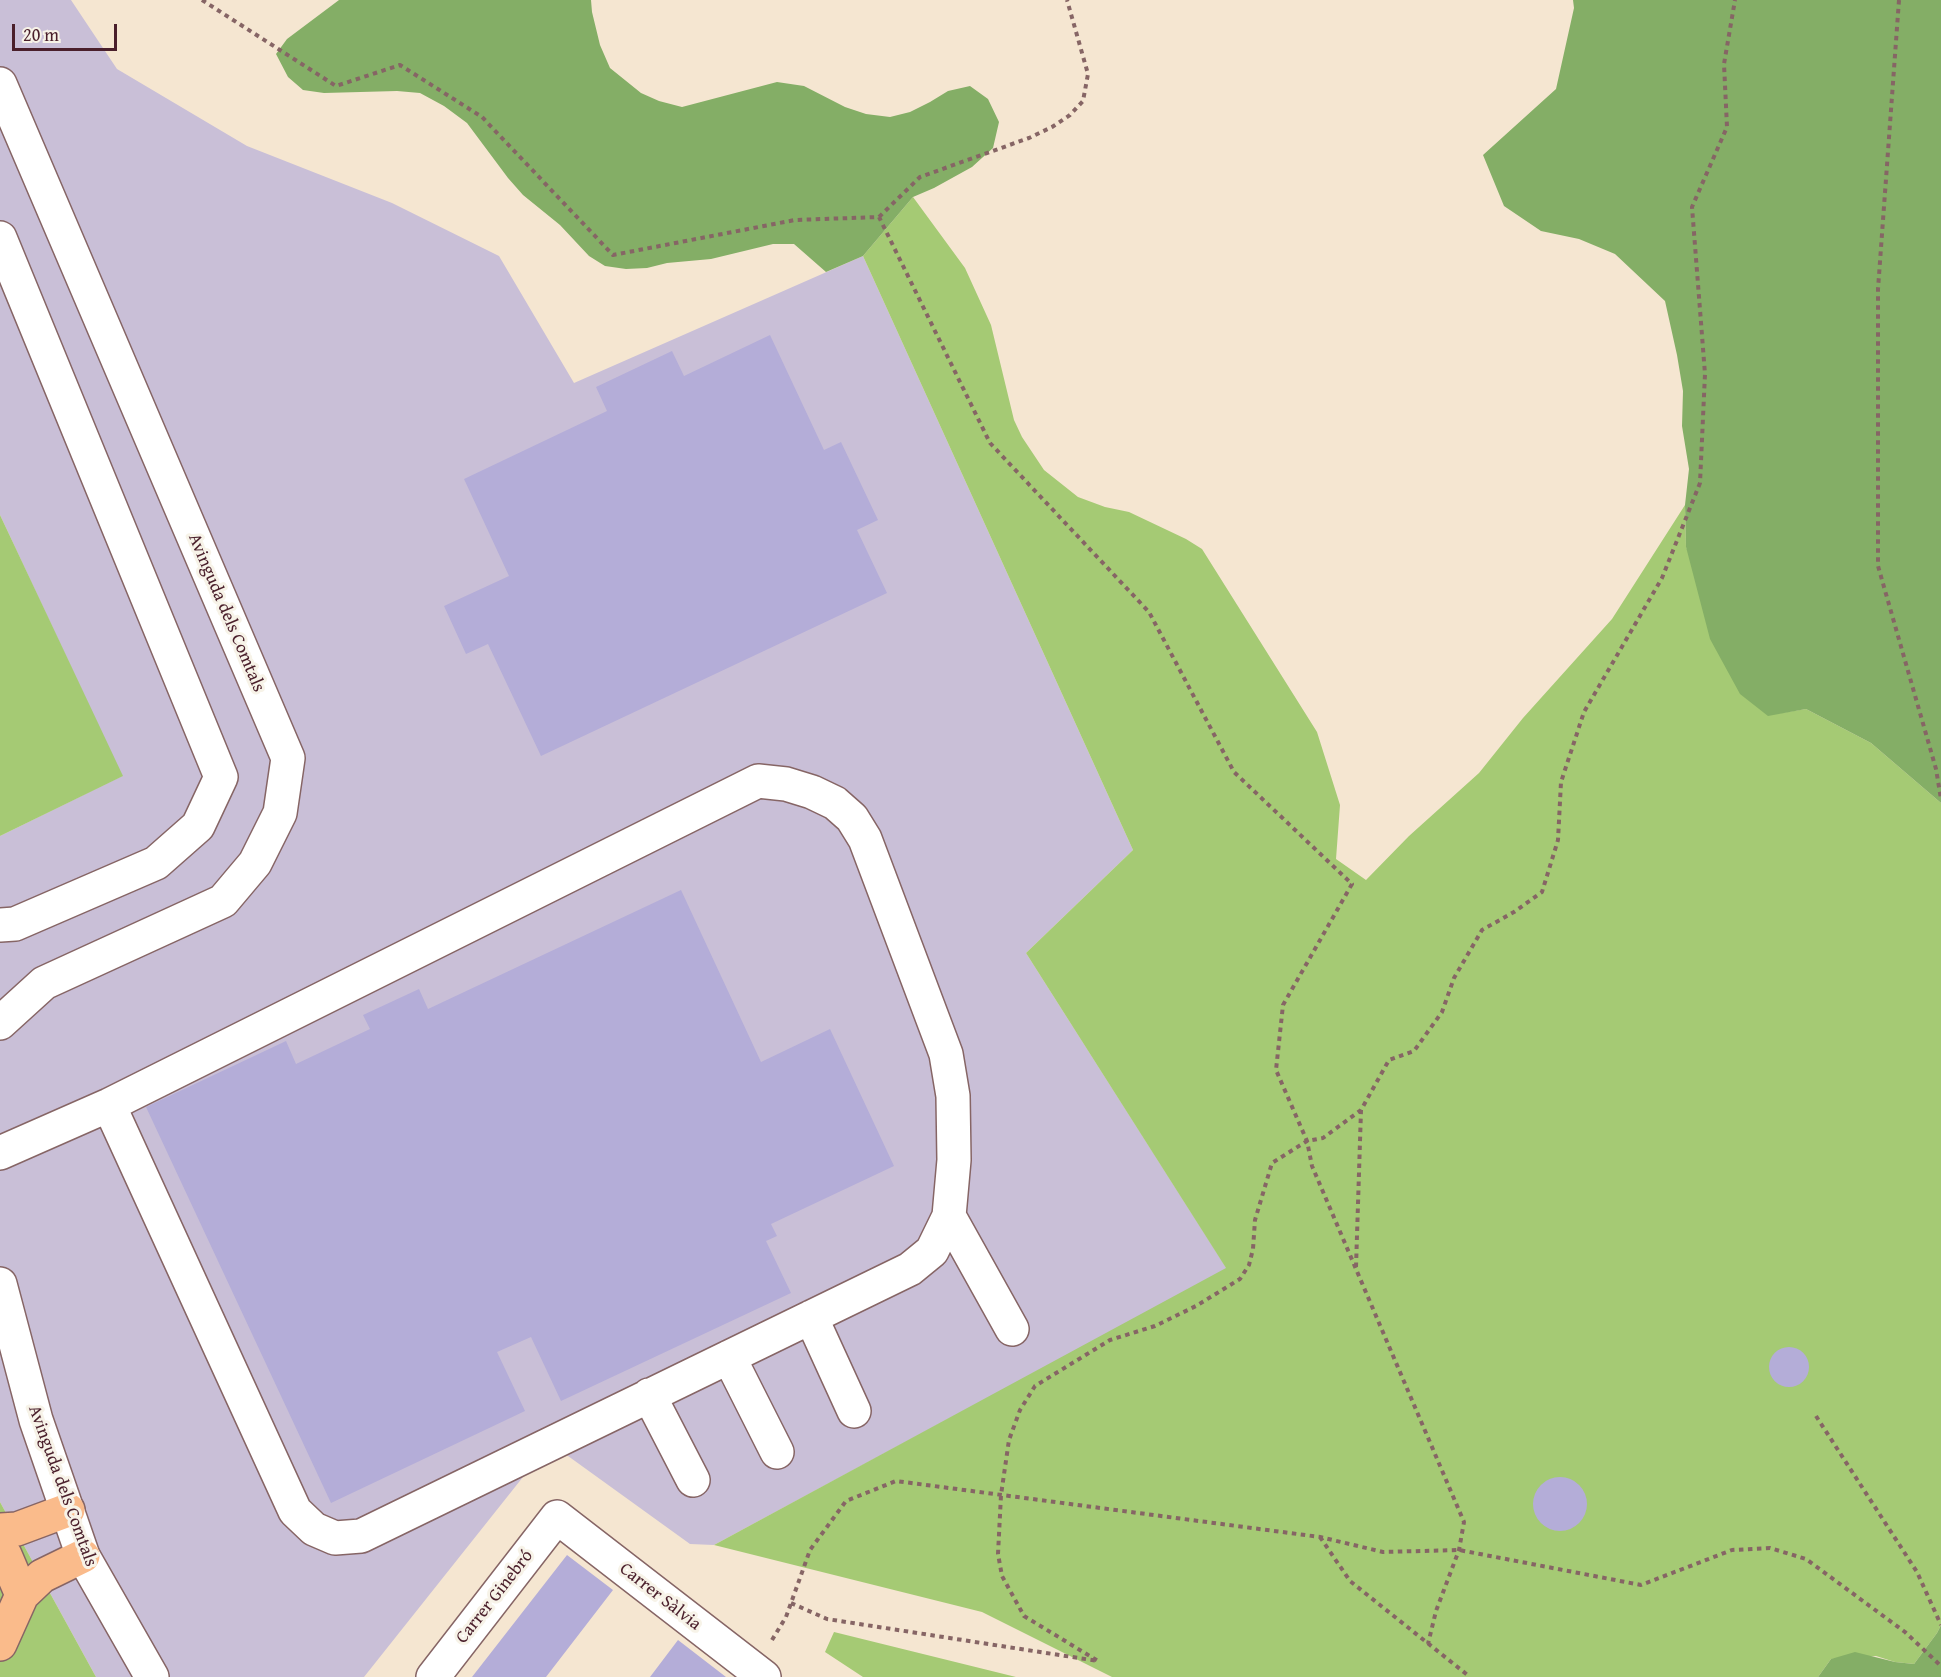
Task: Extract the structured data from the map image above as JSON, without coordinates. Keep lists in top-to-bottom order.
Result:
{
  "streets": {
    "street": ["Avinguda dels Comtals", "Carrer Ginebró", "Carrer Sàlvia"]
  },
  "crossings": [
    ["Carrer Ginebró", "Carrer Sàlvia"]
  ],
  "scale_bar": "20 m"
}
